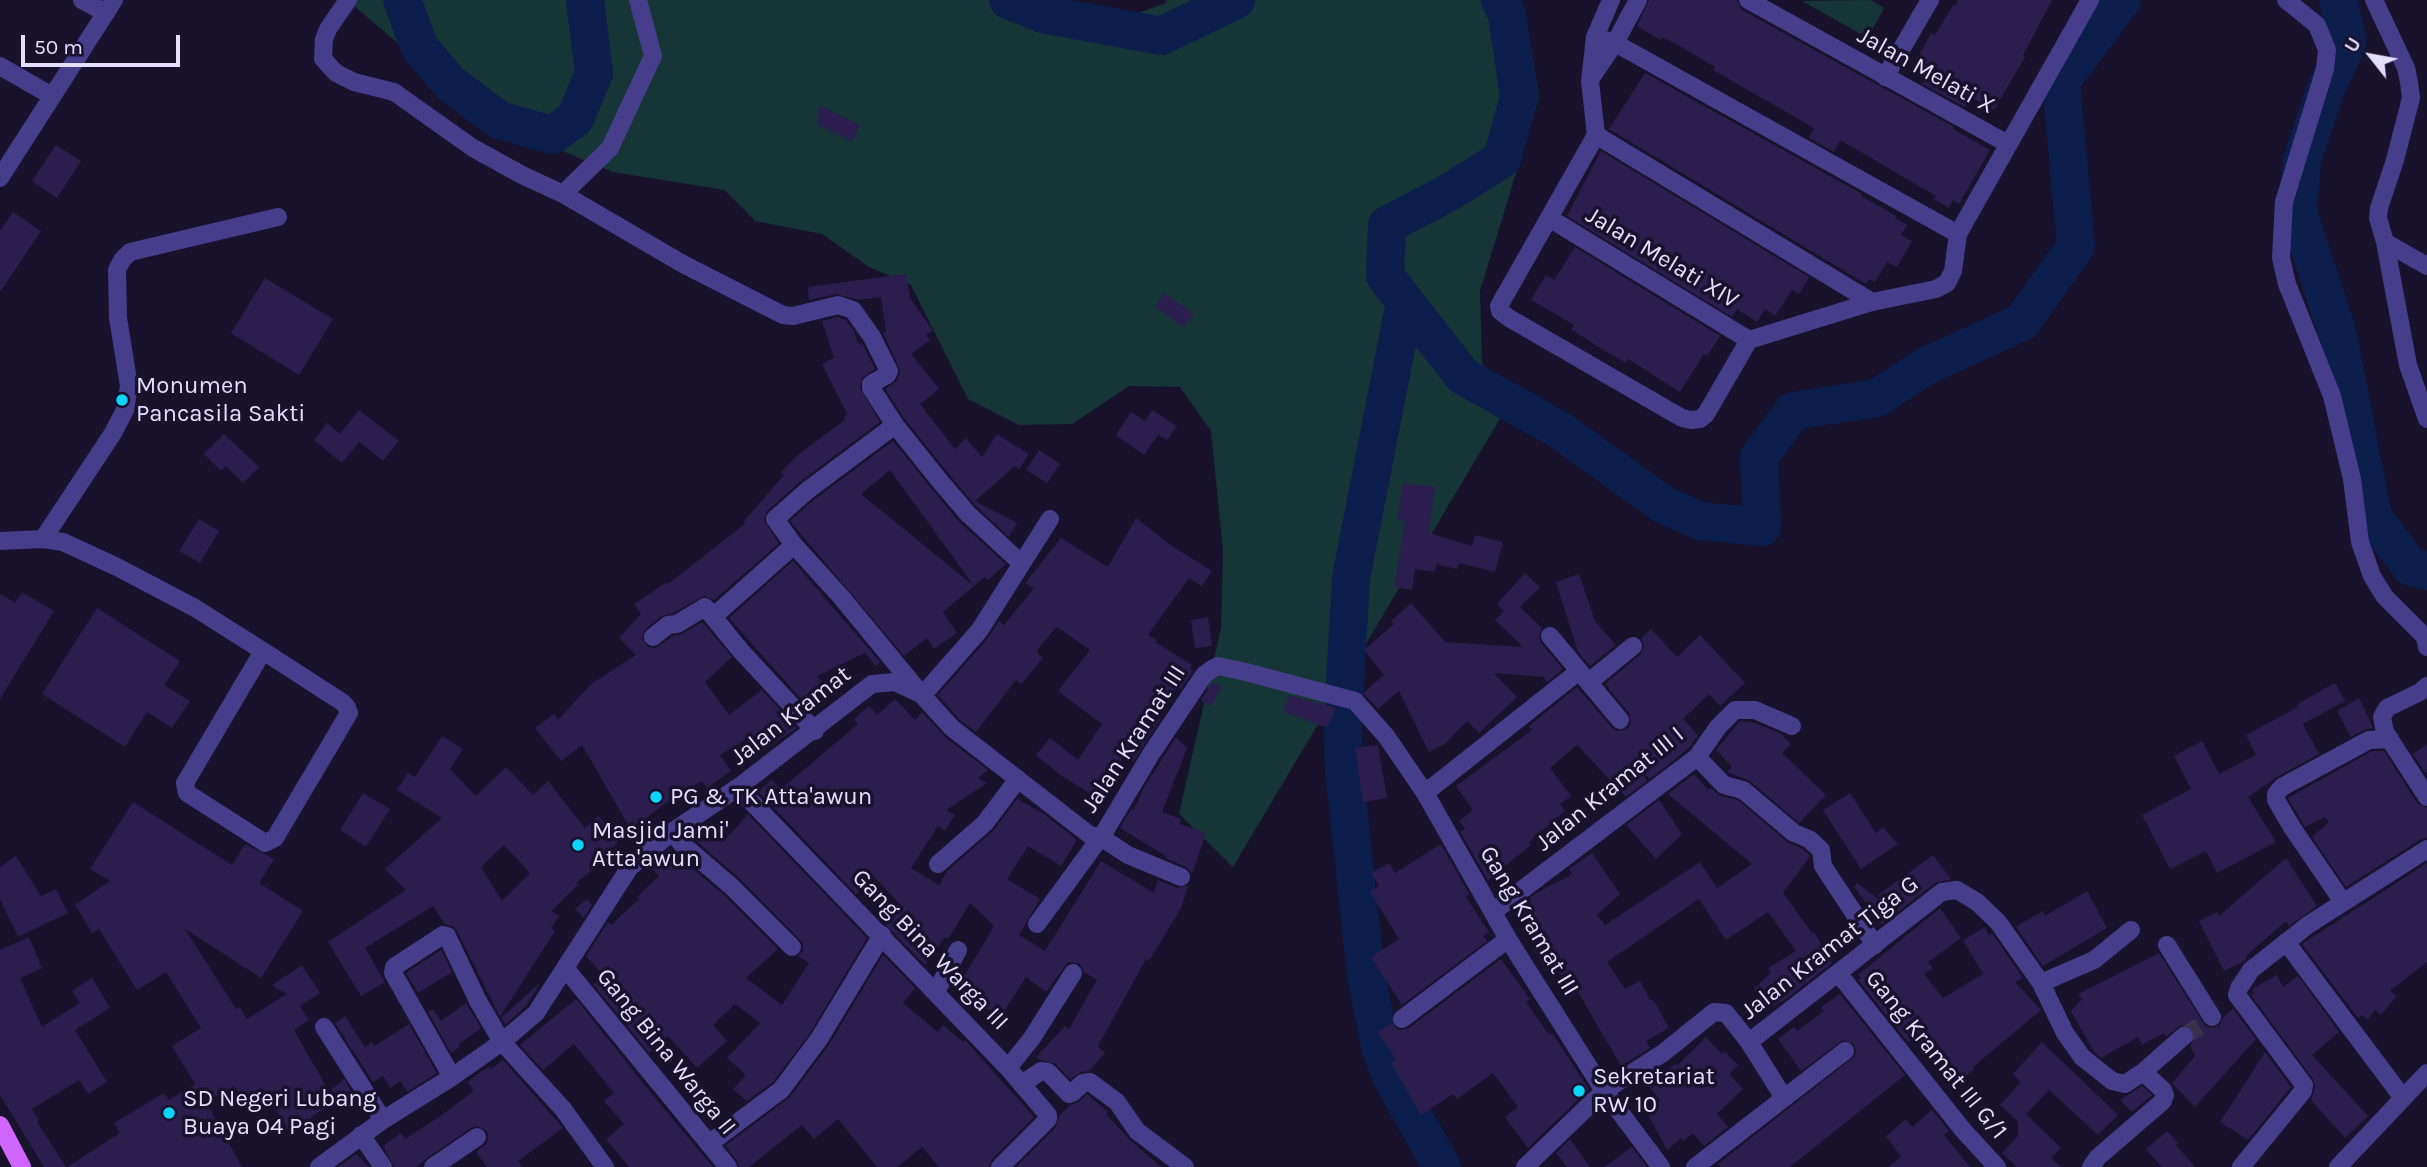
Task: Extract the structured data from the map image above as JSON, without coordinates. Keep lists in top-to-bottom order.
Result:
{
  "streets": {
    "street": [
      "Jalan Melati X",
      "Jalan Melati XIV",
      "Jalan Kramat",
      "Jalan Kramat III",
      "Jalan Kramat III I",
      "Gang Kramat III",
      "Jalan Kramat Tiga G",
      "Gang Bina Warga III",
      "Gang Bina Warga II",
      "Gang Kramat III G/1"
    ]
  },
  "crossings": [
    ["Jalan Kramat", "Jalan Kramat III"],
    ["Jalan Kramat", "Gang Bina Warga III"],
    ["Jalan Kramat", "Gang Bina Warga II"],
    ["Jalan Kramat III", "Gang Kramat III"],
    ["Jalan Kramat III I", "Gang Kramat III"],
    ["Gang Kramat III", "Jalan Kramat Tiga G"],
    ["Jalan Kramat Tiga G", "Gang Kramat III G/1"]
  ],
  "places": [
    "Monumen Pancasila Sakti",
    "PG & TK Atta'awun",
    "Masjid Jami' Atta'awun",
    "Sekretariat RW 10",
    "SD Negeri Lubang Buaya 04 Pagi"
  ],
  "scale_bar": "50 m",
  "north": "top left"
}
